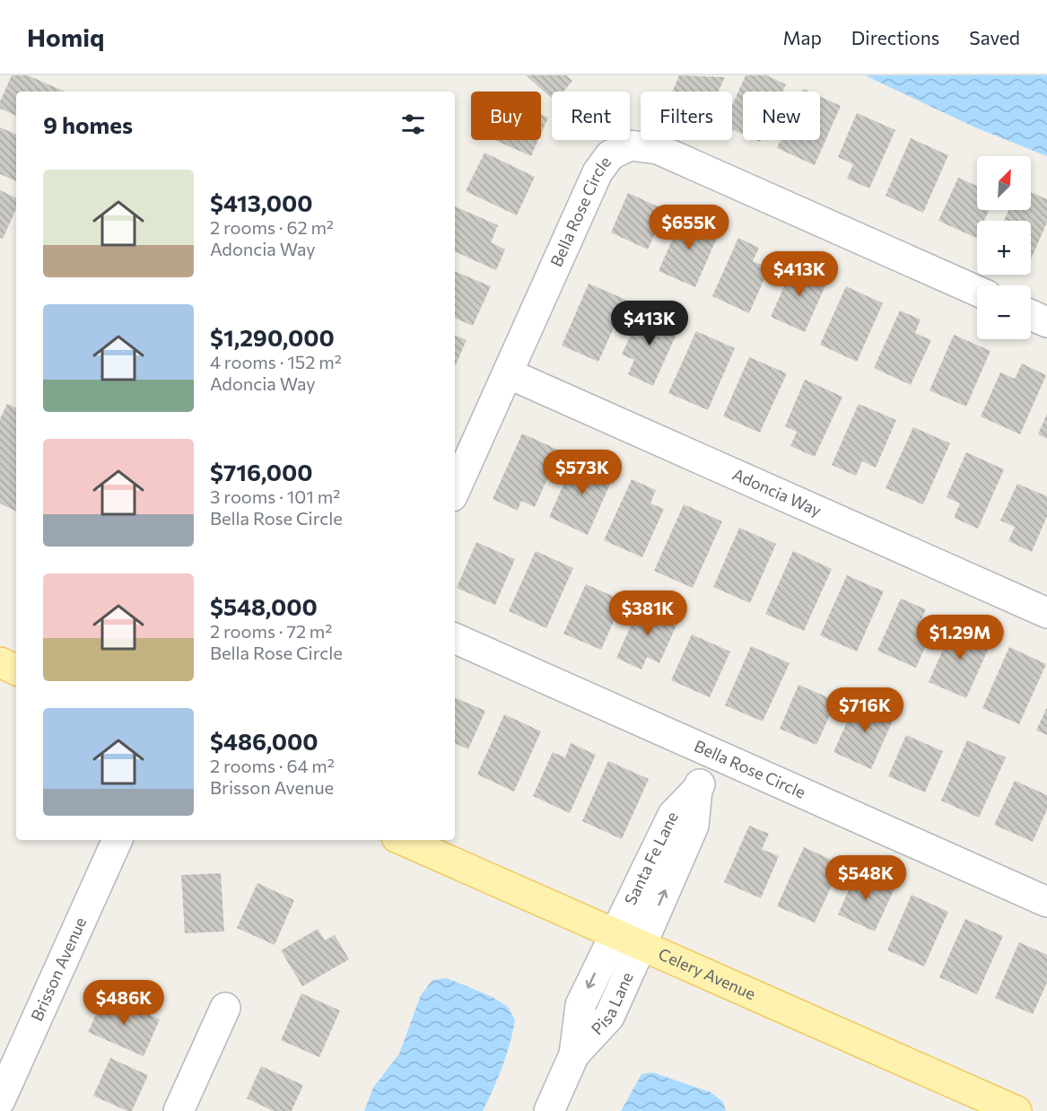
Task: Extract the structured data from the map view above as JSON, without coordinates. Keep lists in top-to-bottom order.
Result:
{
  "streets": {
    "main road": ["Celery Avenue"],
    "street": [
      "Bella Rose Circle",
      "Adoncia Way",
      "Santa Fe Lane",
      "Brisson Avenue",
      "Pisa Lane"
    ]
  },
  "crossings": [
    ["Bella Rose Circle", "Adoncia Way"],
    ["Bella Rose Circle", "Santa Fe Lane"],
    ["Santa Fe Lane", "Celery Avenue"],
    ["Santa Fe Lane", "Pisa Lane"],
    ["Celery Avenue", "Pisa Lane"]
  ],
  "north": "top right",
  "page": {
    "header": "Homiq",
    "nav": ["Map", "Directions", "Saved"],
    "chip": [
      "Buy",
      "Rent",
      "Filters",
      "New"
    ],
    "heading": "9 homes",
    "map_buttons": ["+", "−"],
    "list": [
      {
        "name": "$413,000",
        "note": "2 rooms · 62 m² · Adoncia Way"
      },
      {
        "name": "$1,290,000",
        "note": "4 rooms · 152 m² · Adoncia Way"
      },
      {
        "name": "$716,000",
        "note": "3 rooms · 101 m² · Bella Rose Circle"
      },
      {
        "name": "$548,000",
        "note": "2 rooms · 72 m² · Bella Rose Circle"
      },
      {
        "name": "$486,000",
        "note": "2 rooms · 64 m² · Brisson Avenue"
      }
    ],
    "price": [
      "$655K",
      "$413K",
      "$413K",
      "$573K",
      "$381K",
      "$1.29M",
      "$716K",
      "$548K",
      "$486K"
    ]
  }
}
